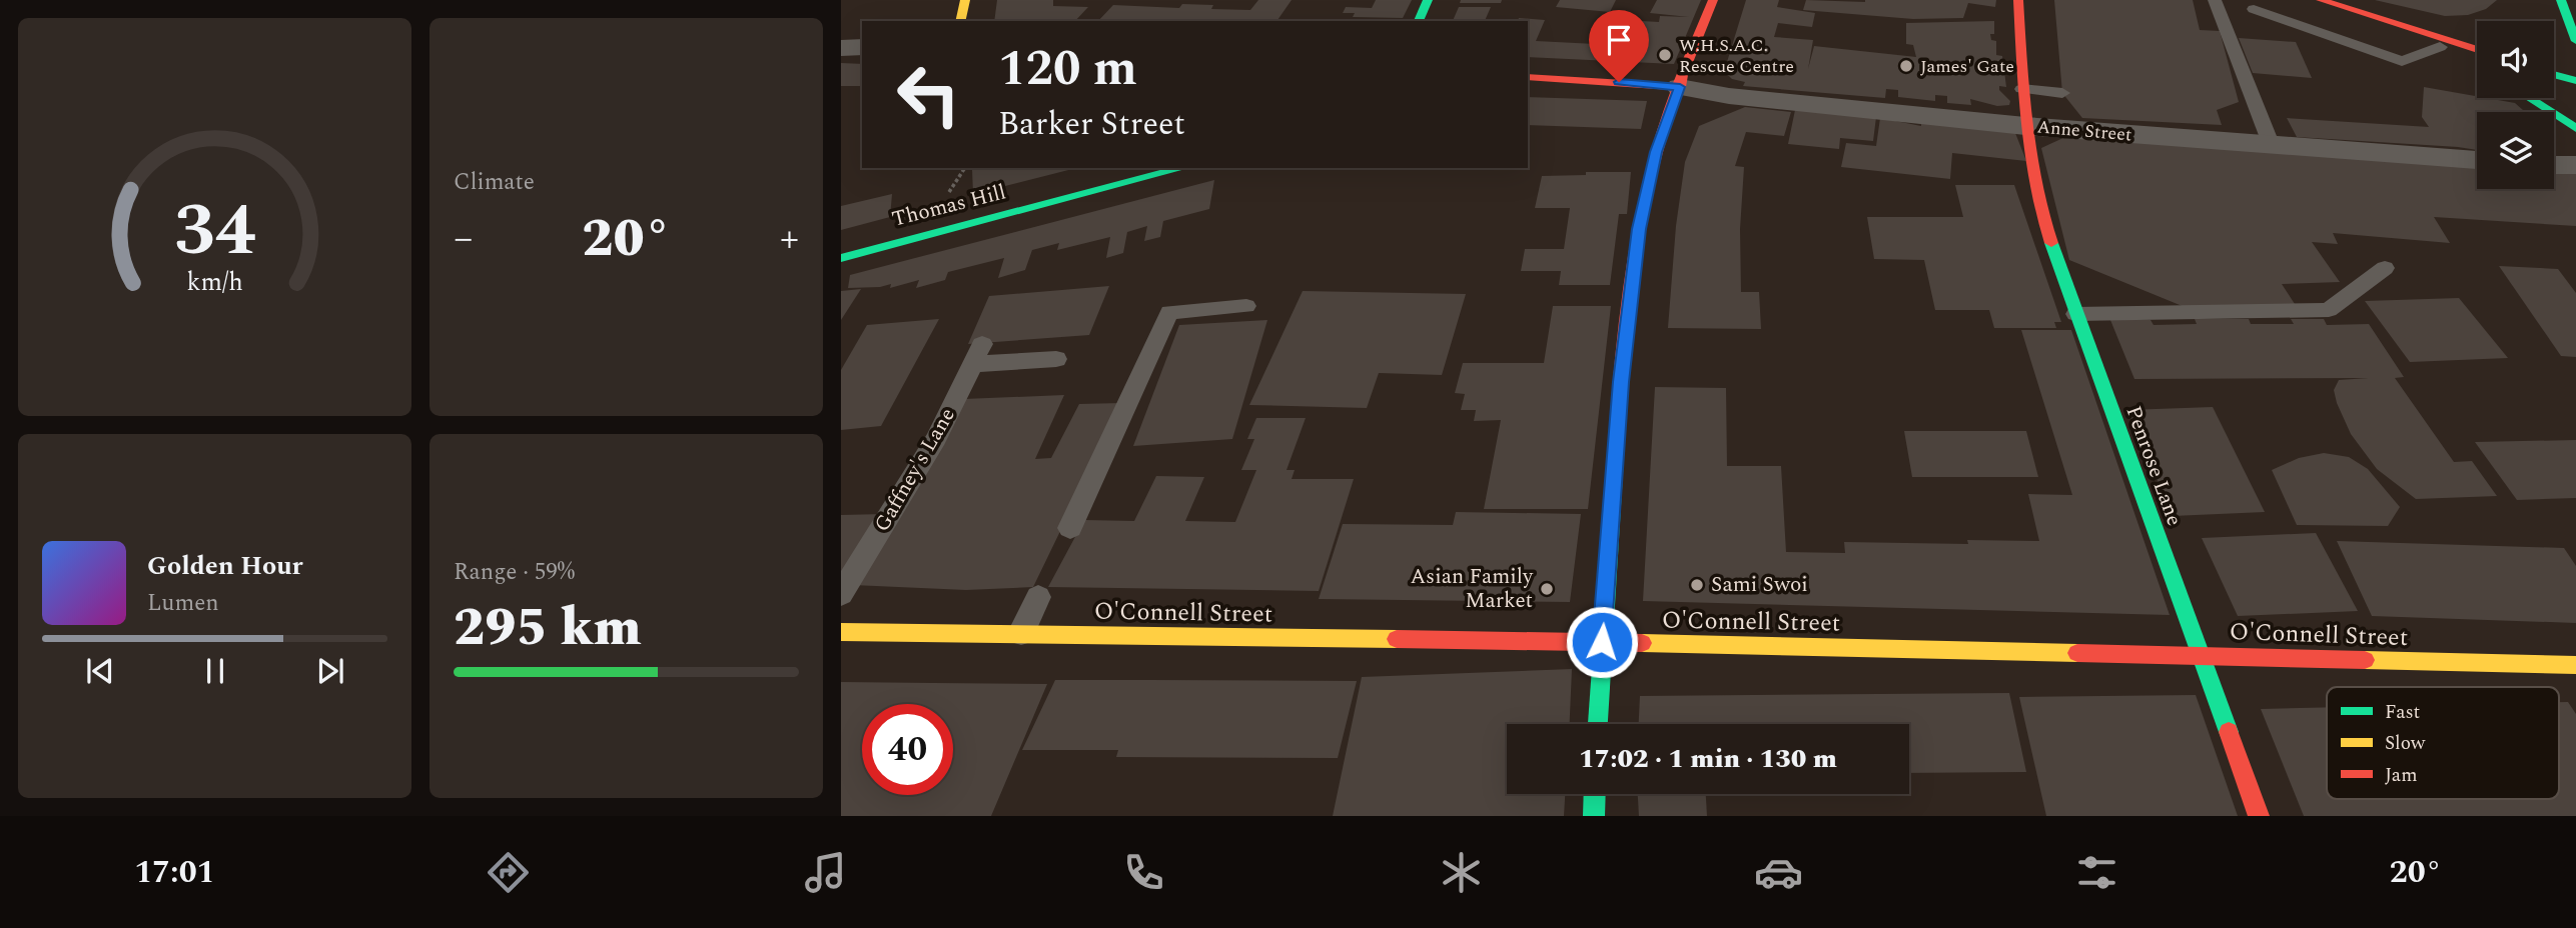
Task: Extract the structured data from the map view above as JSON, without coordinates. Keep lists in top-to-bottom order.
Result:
{
  "streets": {
    "street": [
      "Anne Street",
      "Thomas Hill",
      "Penrose Lane",
      "O'Connell Street"
    ],
    "lane": ["Gaffney's Lane"]
  },
  "crossings": [
    ["Anne Street", "Penrose Lane"],
    ["Penrose Lane", "O'Connell Street"]
  ],
  "places": [
    "W.H.S.A.C. Rescue Centre",
    "James' Gate",
    "Sami Swoi",
    "Asian Family Market"
  ],
  "legend": ["Fast", "Slow", "Jam"],
  "page": {
    "tile": [
      "Climate",
      ["Range · 59%", "295 km"]
    ],
    "turn": ["120 m", "Barker Street"],
    "heat": ["−", "20°", "+"],
    "song": ["Golden Hour", "Lumen"],
    "limit": "40",
    "trip": "17:02 · 1 min · 130 m",
    "tabs": ["17:01", "20°"],
    "gauge": ["34", "km/h"]
  }
}
